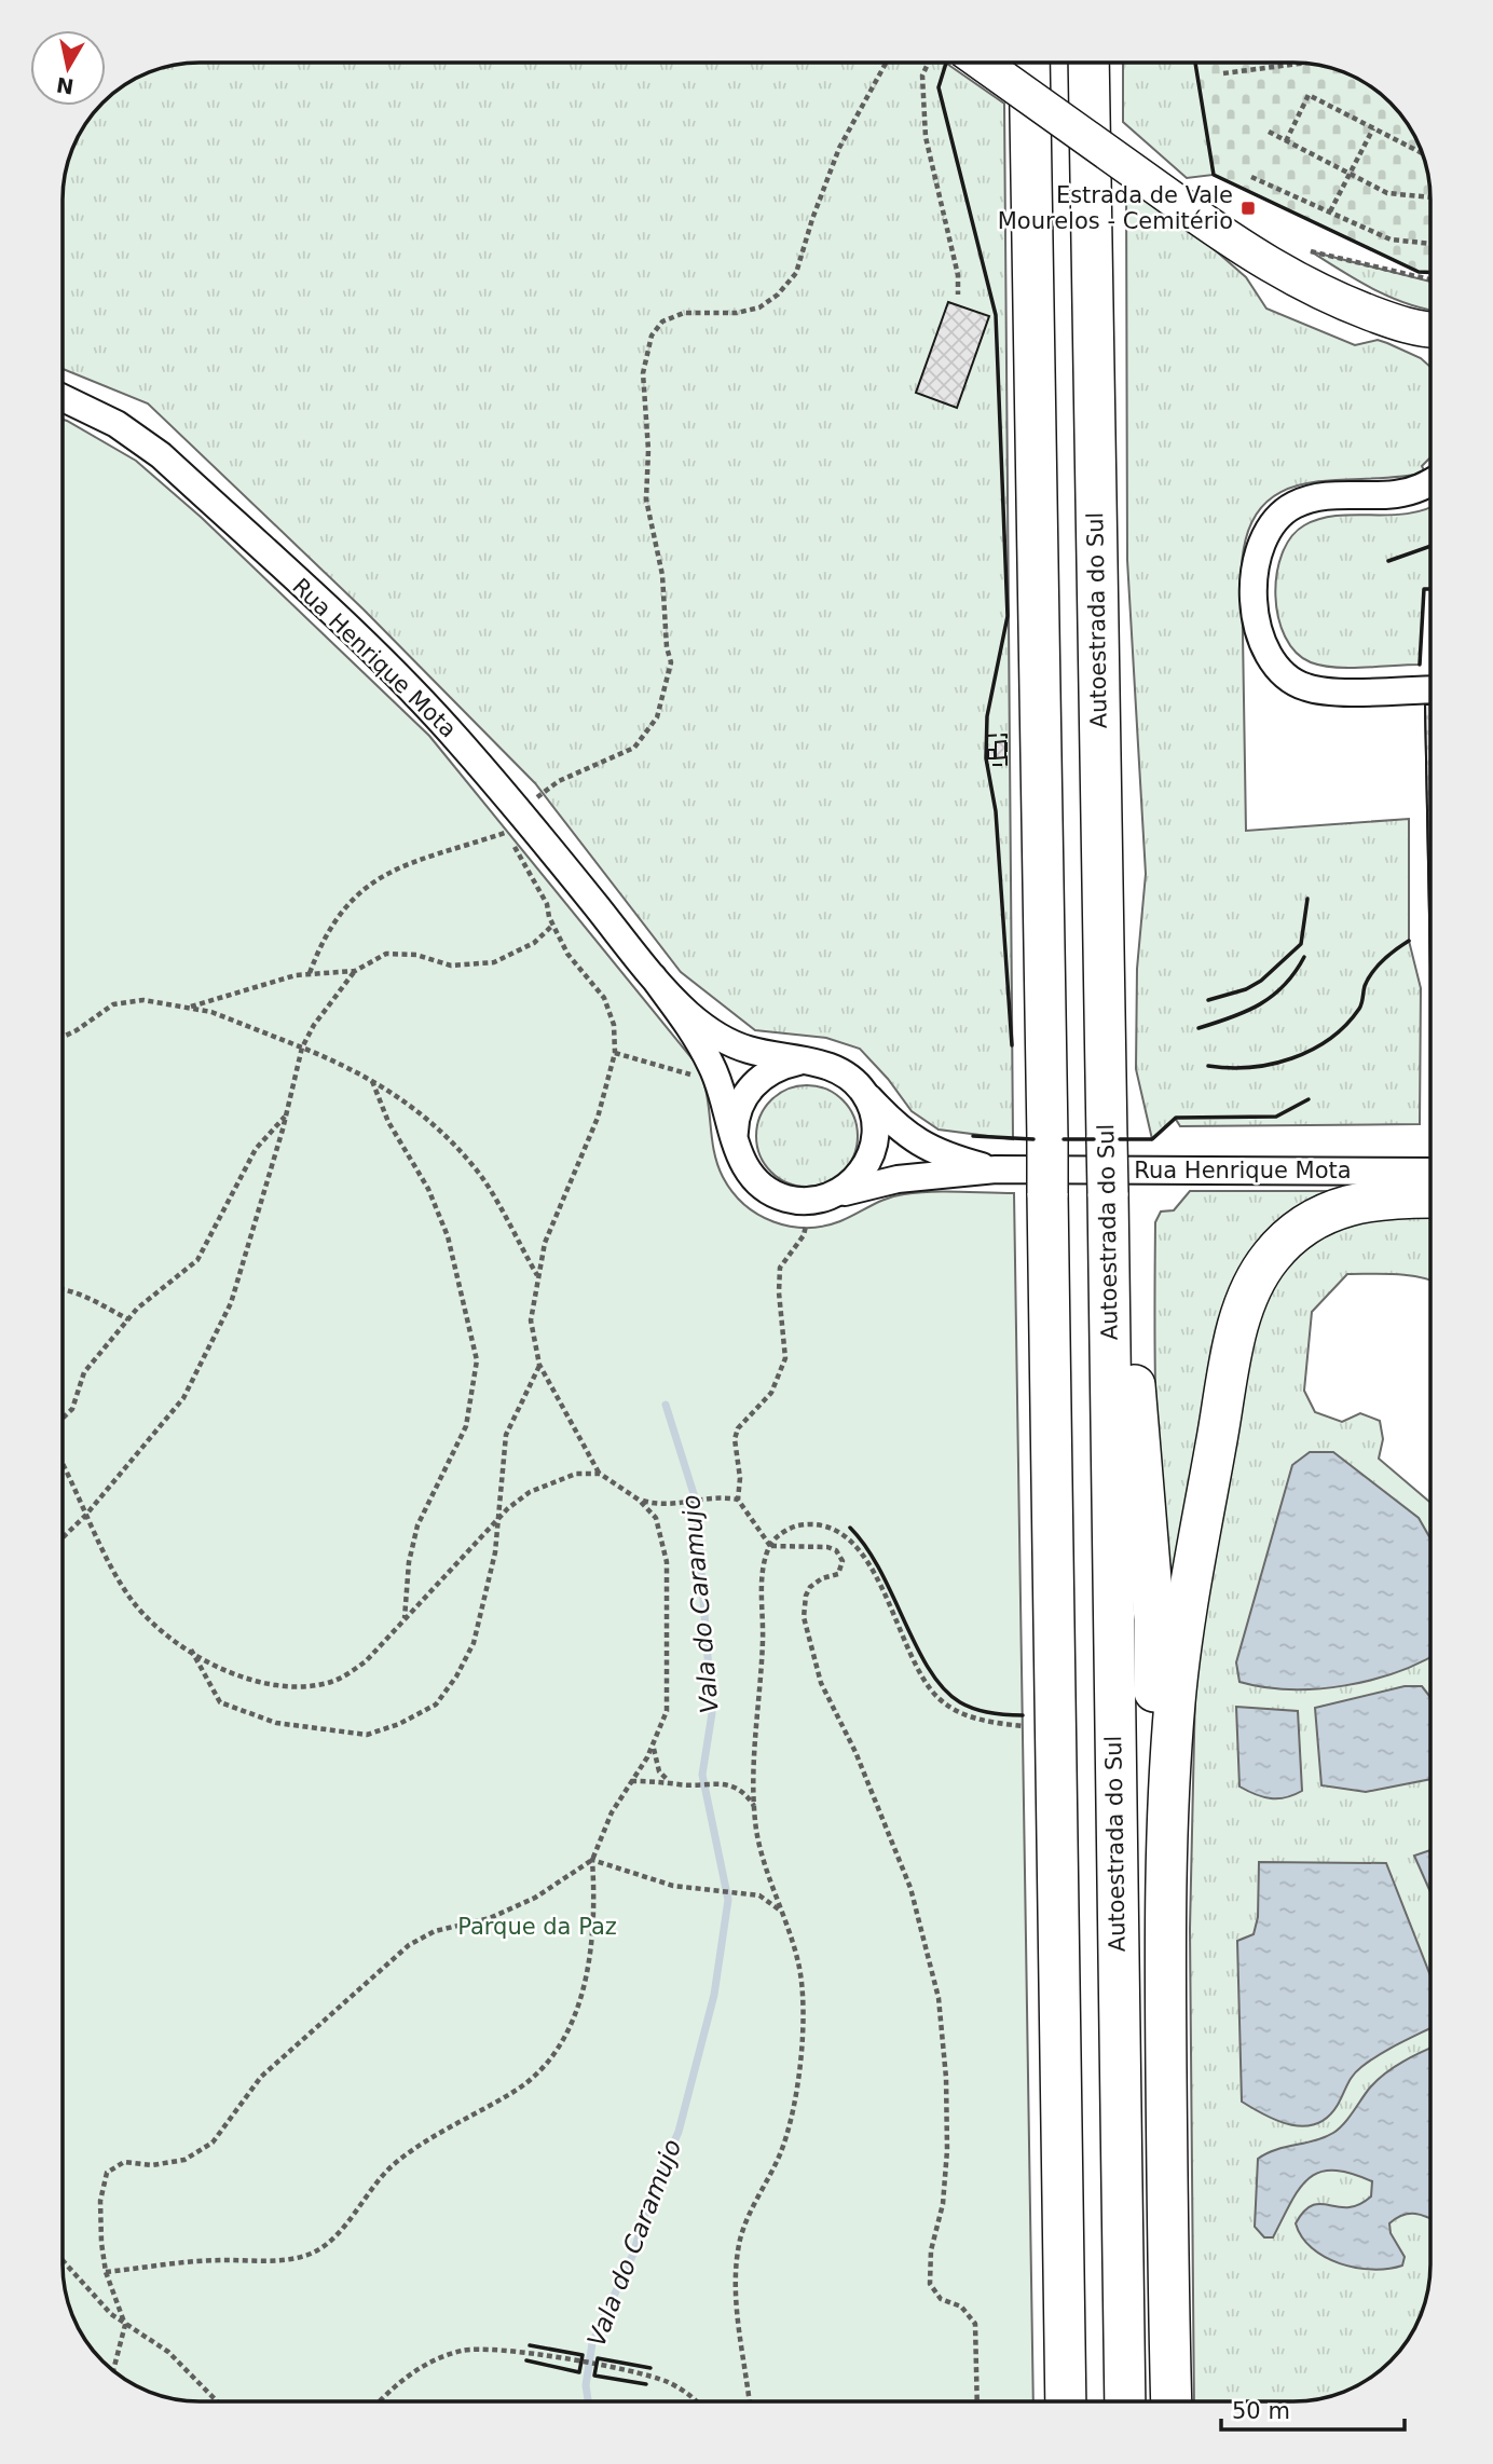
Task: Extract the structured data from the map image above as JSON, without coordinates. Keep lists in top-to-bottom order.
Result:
{
  "streets": {
    "highway": ["Autoestrada do Sul"],
    "street": ["Rua Henrique Mota"]
  },
  "water": ["Vala do Caramujo"],
  "parks": ["Parque da Paz"],
  "places": {
    "transit": ["Estrada de Vale Mourelos - Cemitério"]
  },
  "scale_bar": "50 m",
  "north": "bottom"
}
